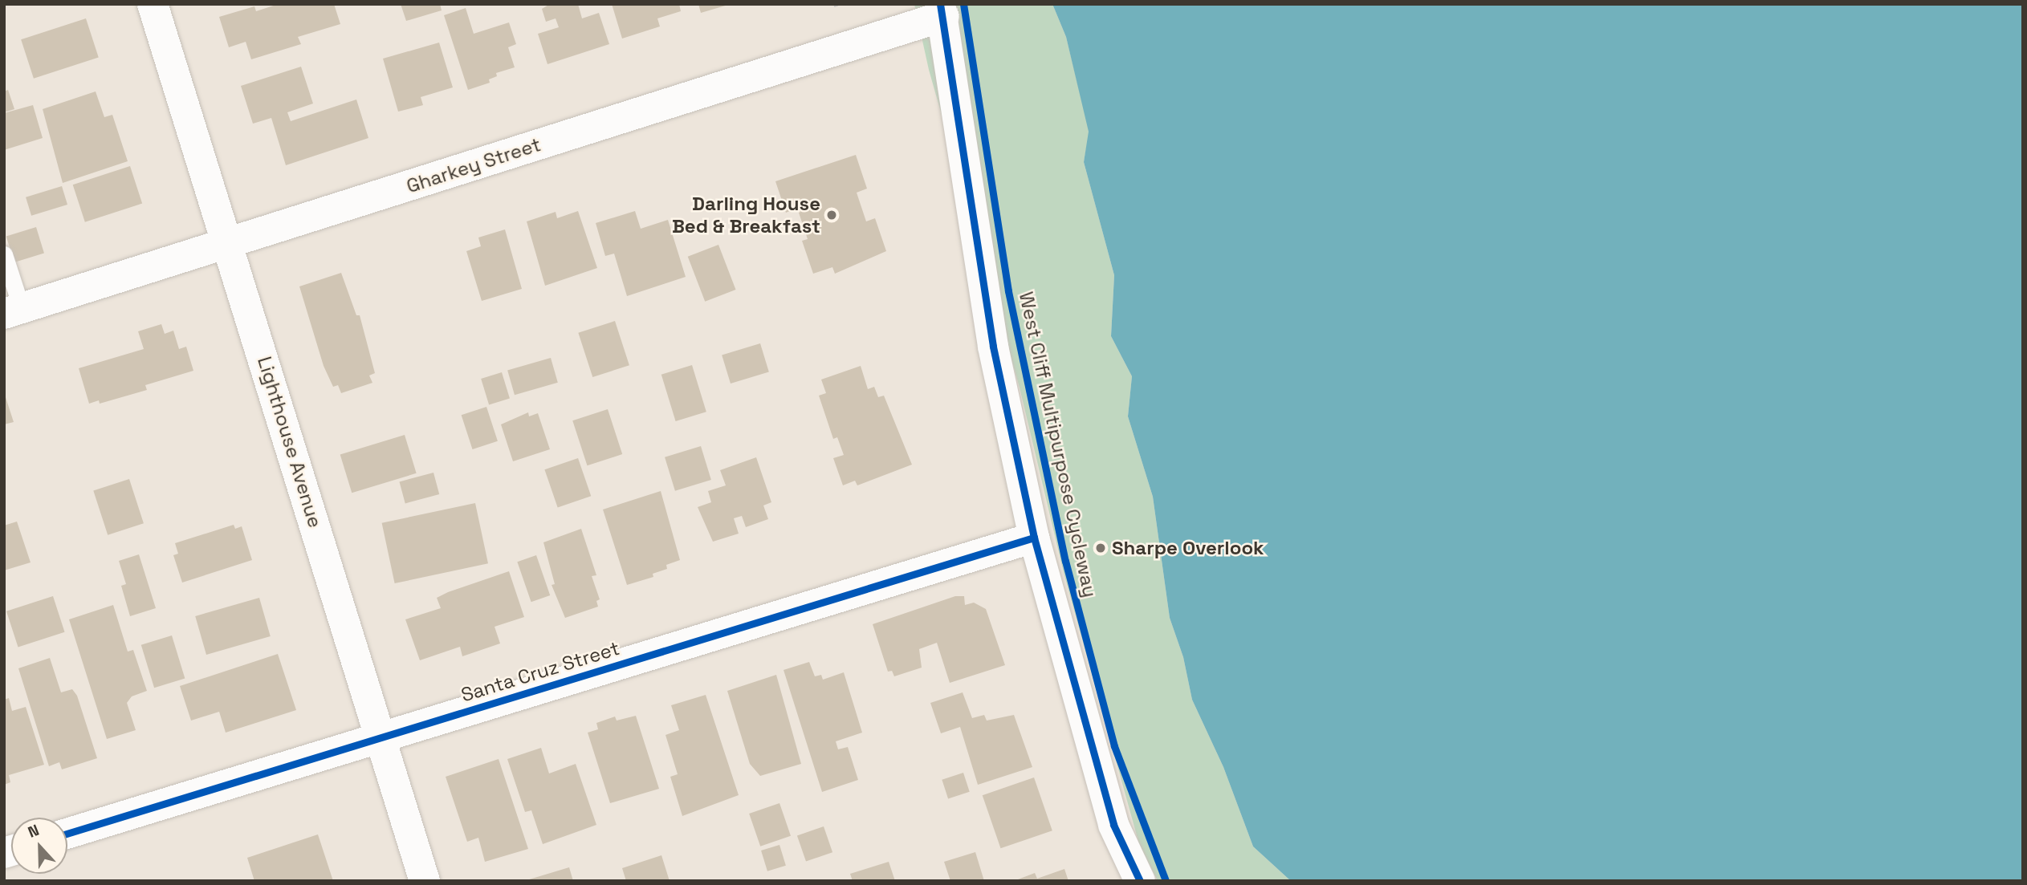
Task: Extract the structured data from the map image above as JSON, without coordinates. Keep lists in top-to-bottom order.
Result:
{
  "streets": {
    "street": ["Gharkey Street", "Lighthouse Avenue", "Santa Cruz Street"],
    "cycle path": ["West Cliff Multipurpose Cycleway"]
  },
  "crossings": [
    ["Gharkey Street", "Lighthouse Avenue"],
    ["Lighthouse Avenue", "Santa Cruz Street"]
  ],
  "places": ["Darling House Bed & Breakfast", "Sharpe Overlook"],
  "north": "top"
}
